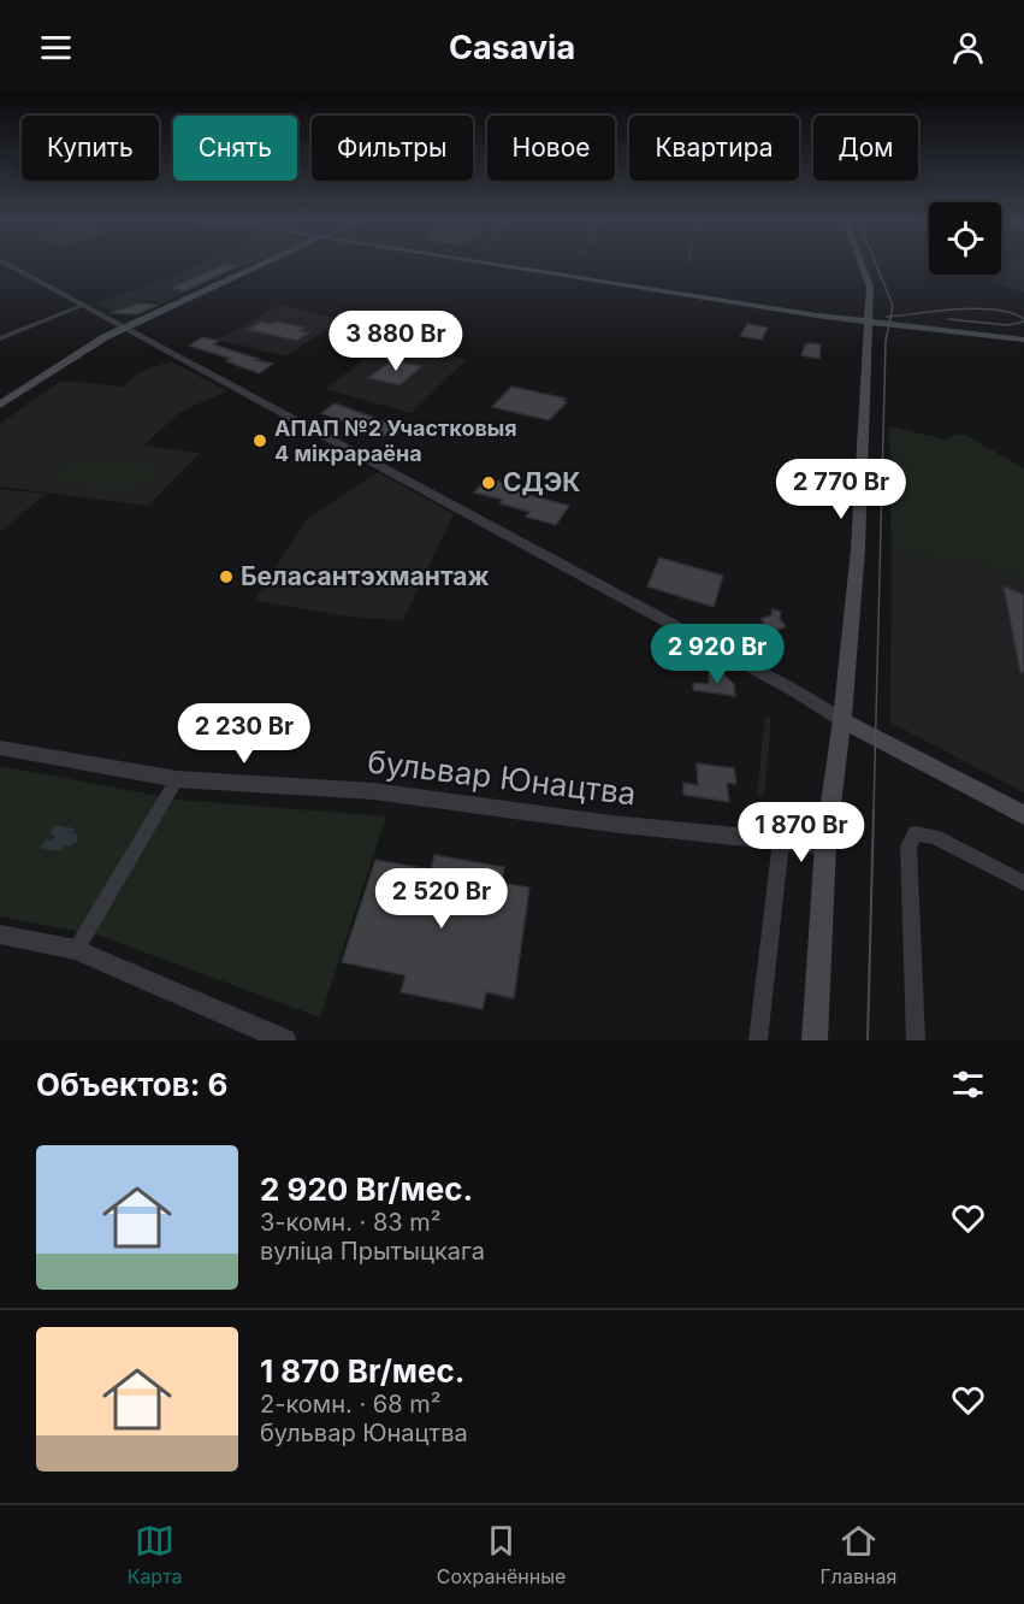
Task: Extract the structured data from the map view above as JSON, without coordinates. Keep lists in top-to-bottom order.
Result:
{
  "streets": {
    "street": ["бульвар Юнацтва"]
  },
  "places": ["АПАП №2 Участковыя 4 мікрараёна", "СДЭК", "Беласантэхмантаж"],
  "page": {
    "header": "Casavia",
    "chip": [
      "Купить",
      "Снять",
      "Фильтры",
      "Новое",
      "Квартира",
      "Дом"
    ],
    "price": [
      "3 880 Br",
      "2 770 Br",
      "2 920 Br",
      "2 230 Br",
      "1 870 Br",
      "2 520 Br"
    ],
    "heading": "Объектов: 6",
    "list": [
      {
        "name": "2 920 Br/мес.",
        "note": "3-комн. · 83 m² · вуліца Прытыцкага"
      },
      {
        "name": "1 870 Br/мес.",
        "note": "2-комн. · 68 m² · бульвар Юнацтва"
      }
    ],
    "tabs": ["Карта", "Сохранённые", "Главная"]
  }
}
